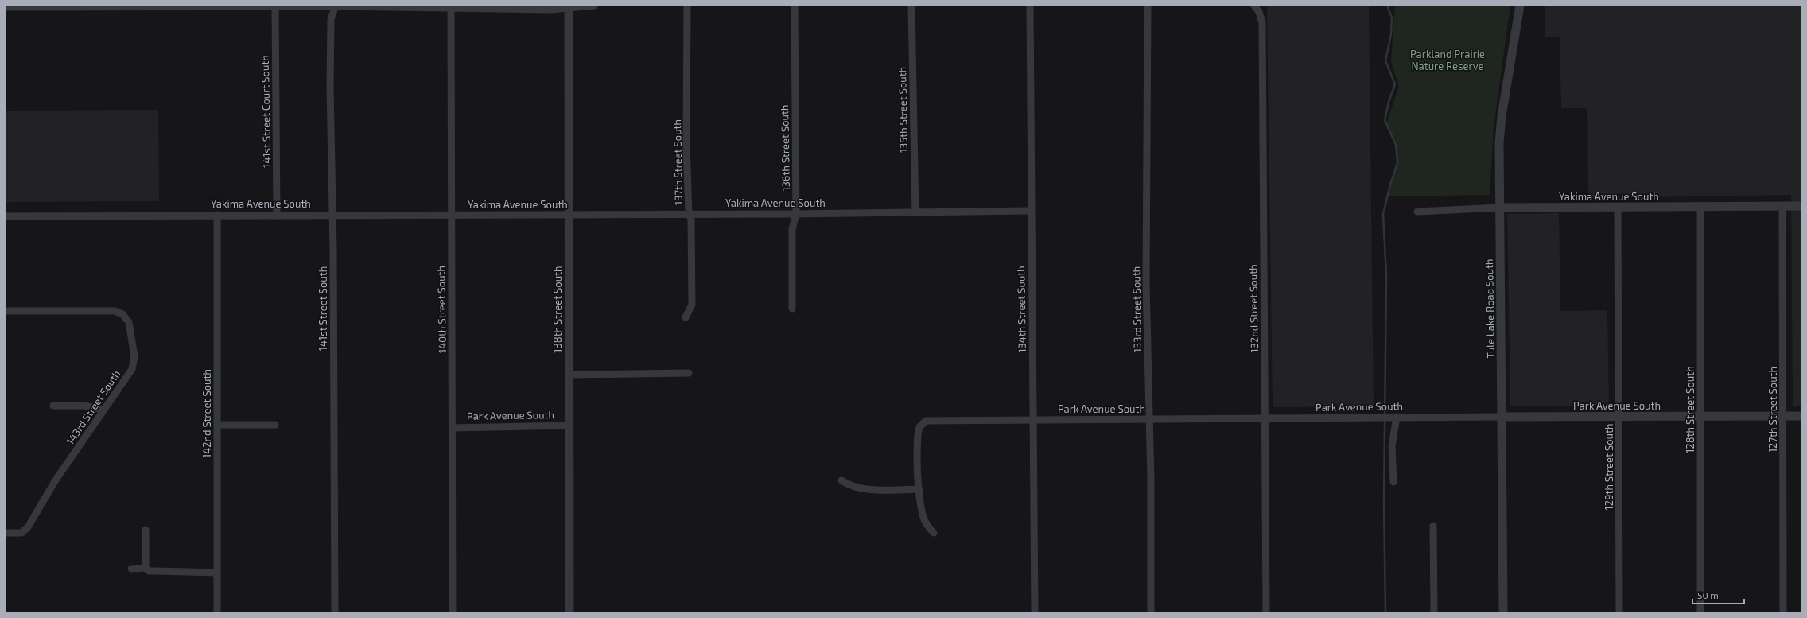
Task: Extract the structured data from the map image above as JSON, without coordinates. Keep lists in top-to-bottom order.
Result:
{
  "streets": {
    "street": [
      "135th Street South",
      "141st Street Court South",
      "136th Street South",
      "137th Street South",
      "Yakima Avenue South",
      "141st Street South",
      "132nd Street South",
      "Tule Lake Road South",
      "140th Street South",
      "138th Street South",
      "134th Street South",
      "133rd Street South",
      "Park Avenue South",
      "143rd Street South",
      "128th Street South",
      "127th Street South",
      "142nd Street South",
      "129th Street South"
    ]
  },
  "crossings": [
    ["135th Street South", "Yakima Avenue South"],
    ["141st Street Court South", "Yakima Avenue South"],
    ["136th Street South", "Yakima Avenue South"],
    ["137th Street South", "Yakima Avenue South"],
    ["Yakima Avenue South", "141st Street South"],
    ["Yakima Avenue South", "Tule Lake Road South"],
    ["Yakima Avenue South", "140th Street South"],
    ["Yakima Avenue South", "138th Street South"],
    ["Yakima Avenue South", "134th Street South"],
    ["Yakima Avenue South", "128th Street South"],
    ["Yakima Avenue South", "127th Street South"],
    ["Yakima Avenue South", "142nd Street South"],
    ["Yakima Avenue South", "129th Street South"],
    ["132nd Street South", "Park Avenue South"],
    ["Tule Lake Road South", "Park Avenue South"],
    ["140th Street South", "Park Avenue South"],
    ["138th Street South", "Park Avenue South"],
    ["134th Street South", "Park Avenue South"],
    ["133rd Street South", "Park Avenue South"],
    ["Park Avenue South", "128th Street South"],
    ["Park Avenue South", "127th Street South"],
    ["Park Avenue South", "129th Street South"]
  ],
  "parks": ["Parkland Prairie Nature Reserve"],
  "scale_bar": "50 m"
}
